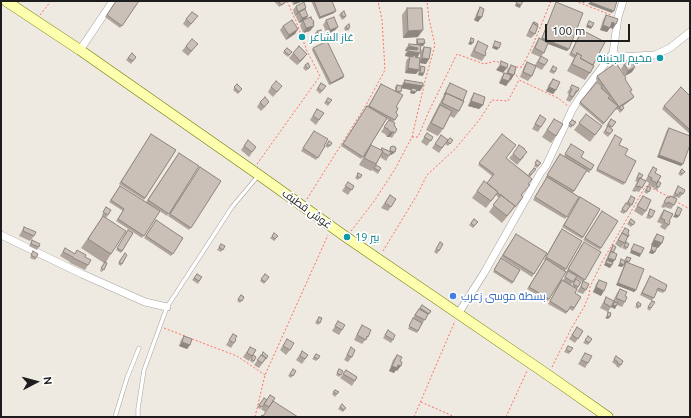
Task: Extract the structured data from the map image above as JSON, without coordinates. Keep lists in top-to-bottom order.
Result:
{
  "streets": {
    "main road": ["غوش قطيف"]
  },
  "places": [
    "غاز الشاعر",
    "مخيم الجنينة",
    "بير 19",
    "بسطة موسى زعرب"
  ],
  "scale_bar": "100 m",
  "north": "right"
}
